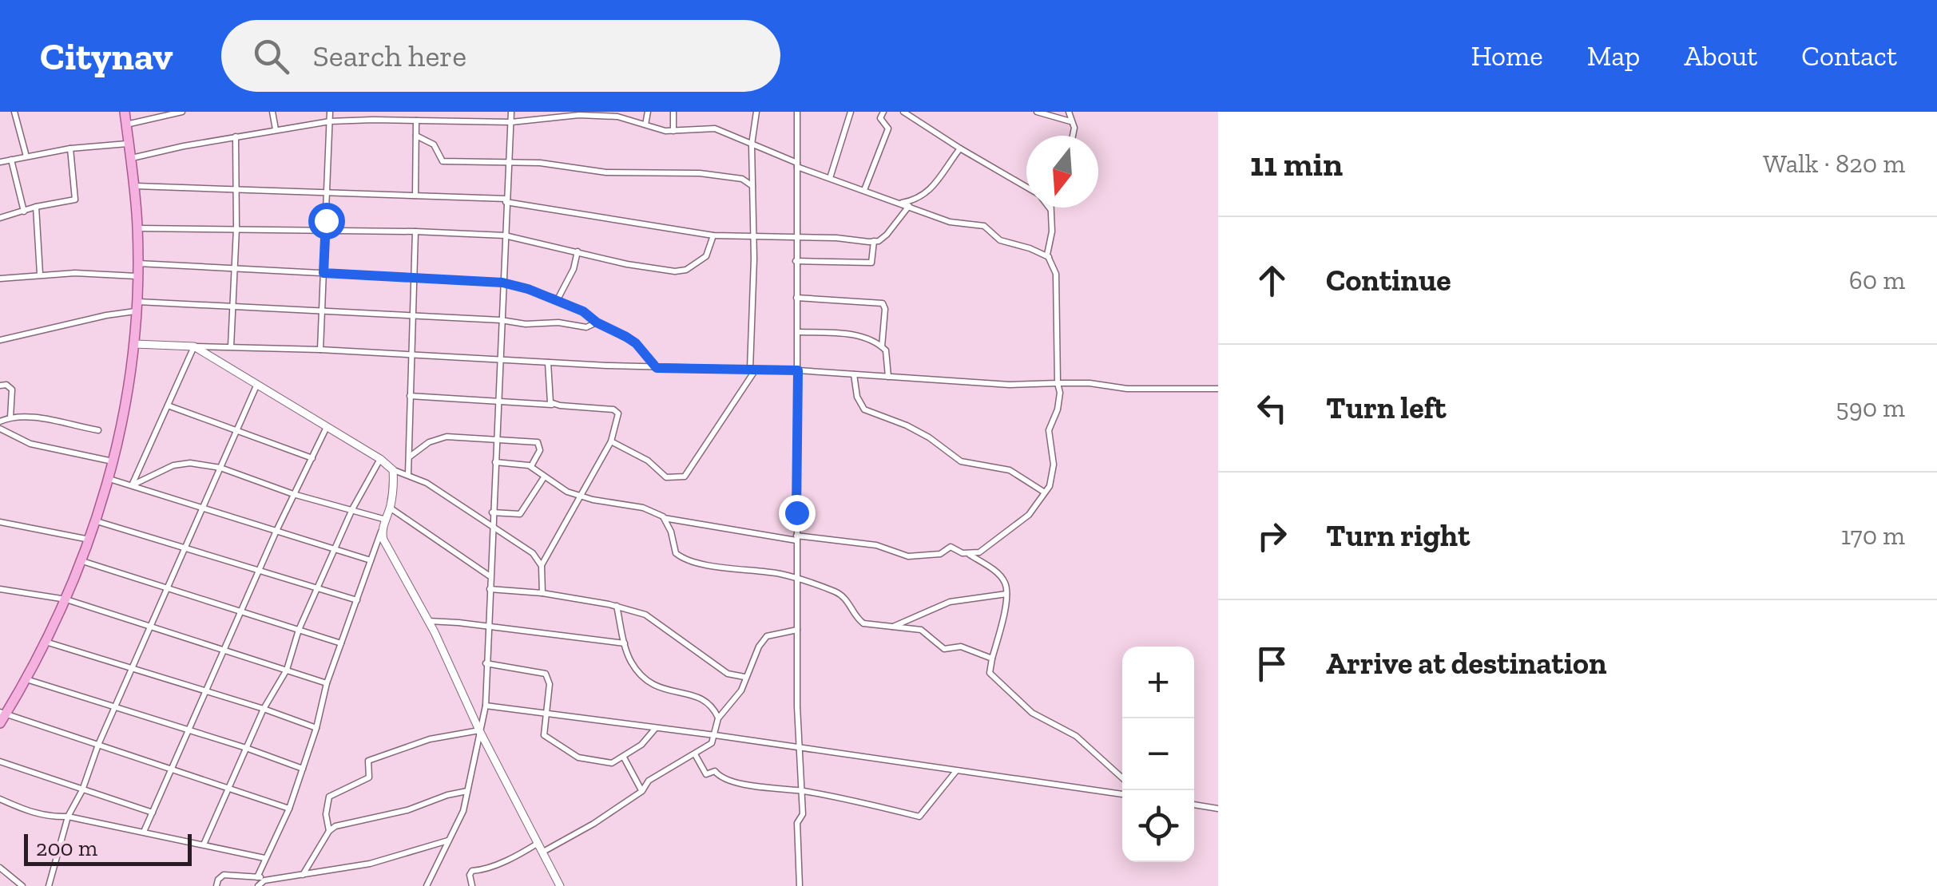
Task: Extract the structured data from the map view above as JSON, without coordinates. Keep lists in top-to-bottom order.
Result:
{
  "scale_bar": "200 m",
  "north": "bottom",
  "page": {
    "header": "Citynav",
    "search": "Search here",
    "nav": [
      "Home",
      "Map",
      "About",
      "Contact"
    ],
    "heading": ["11 min", "Walk · 820 m"],
    "list": [
      ["Continue", "60 m"],
      ["Turn left", "590 m"],
      ["Turn right", "170 m"],
      "Arrive at destination"
    ],
    "map_buttons": ["+", "−"],
    "scale": "200 m"
  }
}
